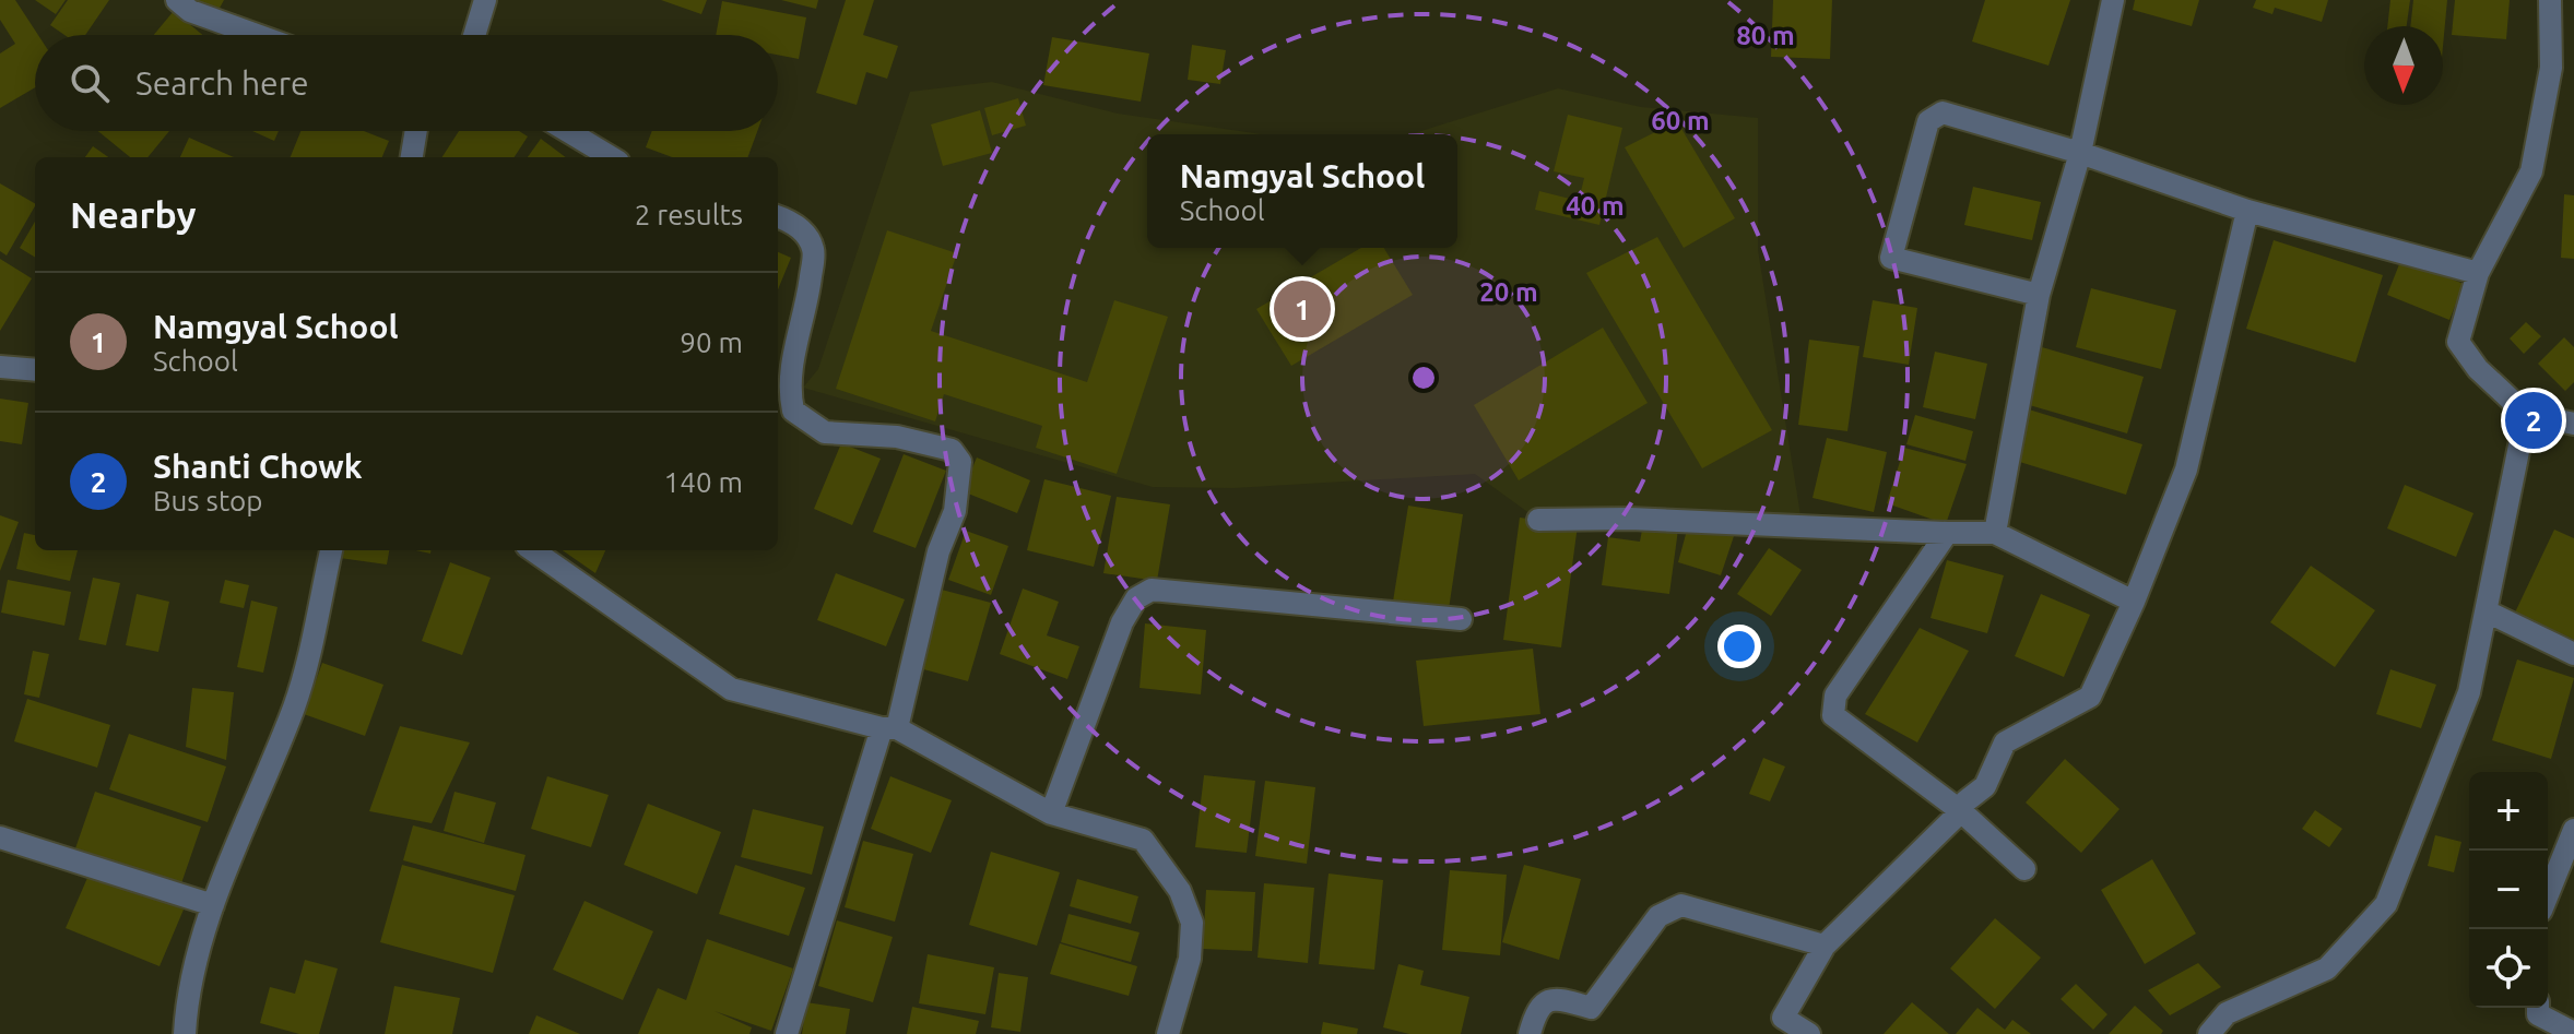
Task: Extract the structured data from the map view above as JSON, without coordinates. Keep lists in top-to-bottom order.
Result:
{
  "north": "bottom",
  "page": {
    "search": "Search here",
    "popup": ["Namgyal School", "School"],
    "heading": ["Nearby", "2 results"],
    "list": [
      {
        "mark": "1",
        "name": "Namgyal School",
        "note": "School",
        "value": "90 m"
      },
      {
        "mark": "2",
        "name": "Shanti Chowk",
        "note": "Bus stop",
        "value": "140 m"
      }
    ],
    "pins": ["1", "2"],
    "map_buttons": ["+", "−"]
  },
  "rings": [
    "80 m",
    "60 m",
    "40 m",
    "20 m"
  ]
}
